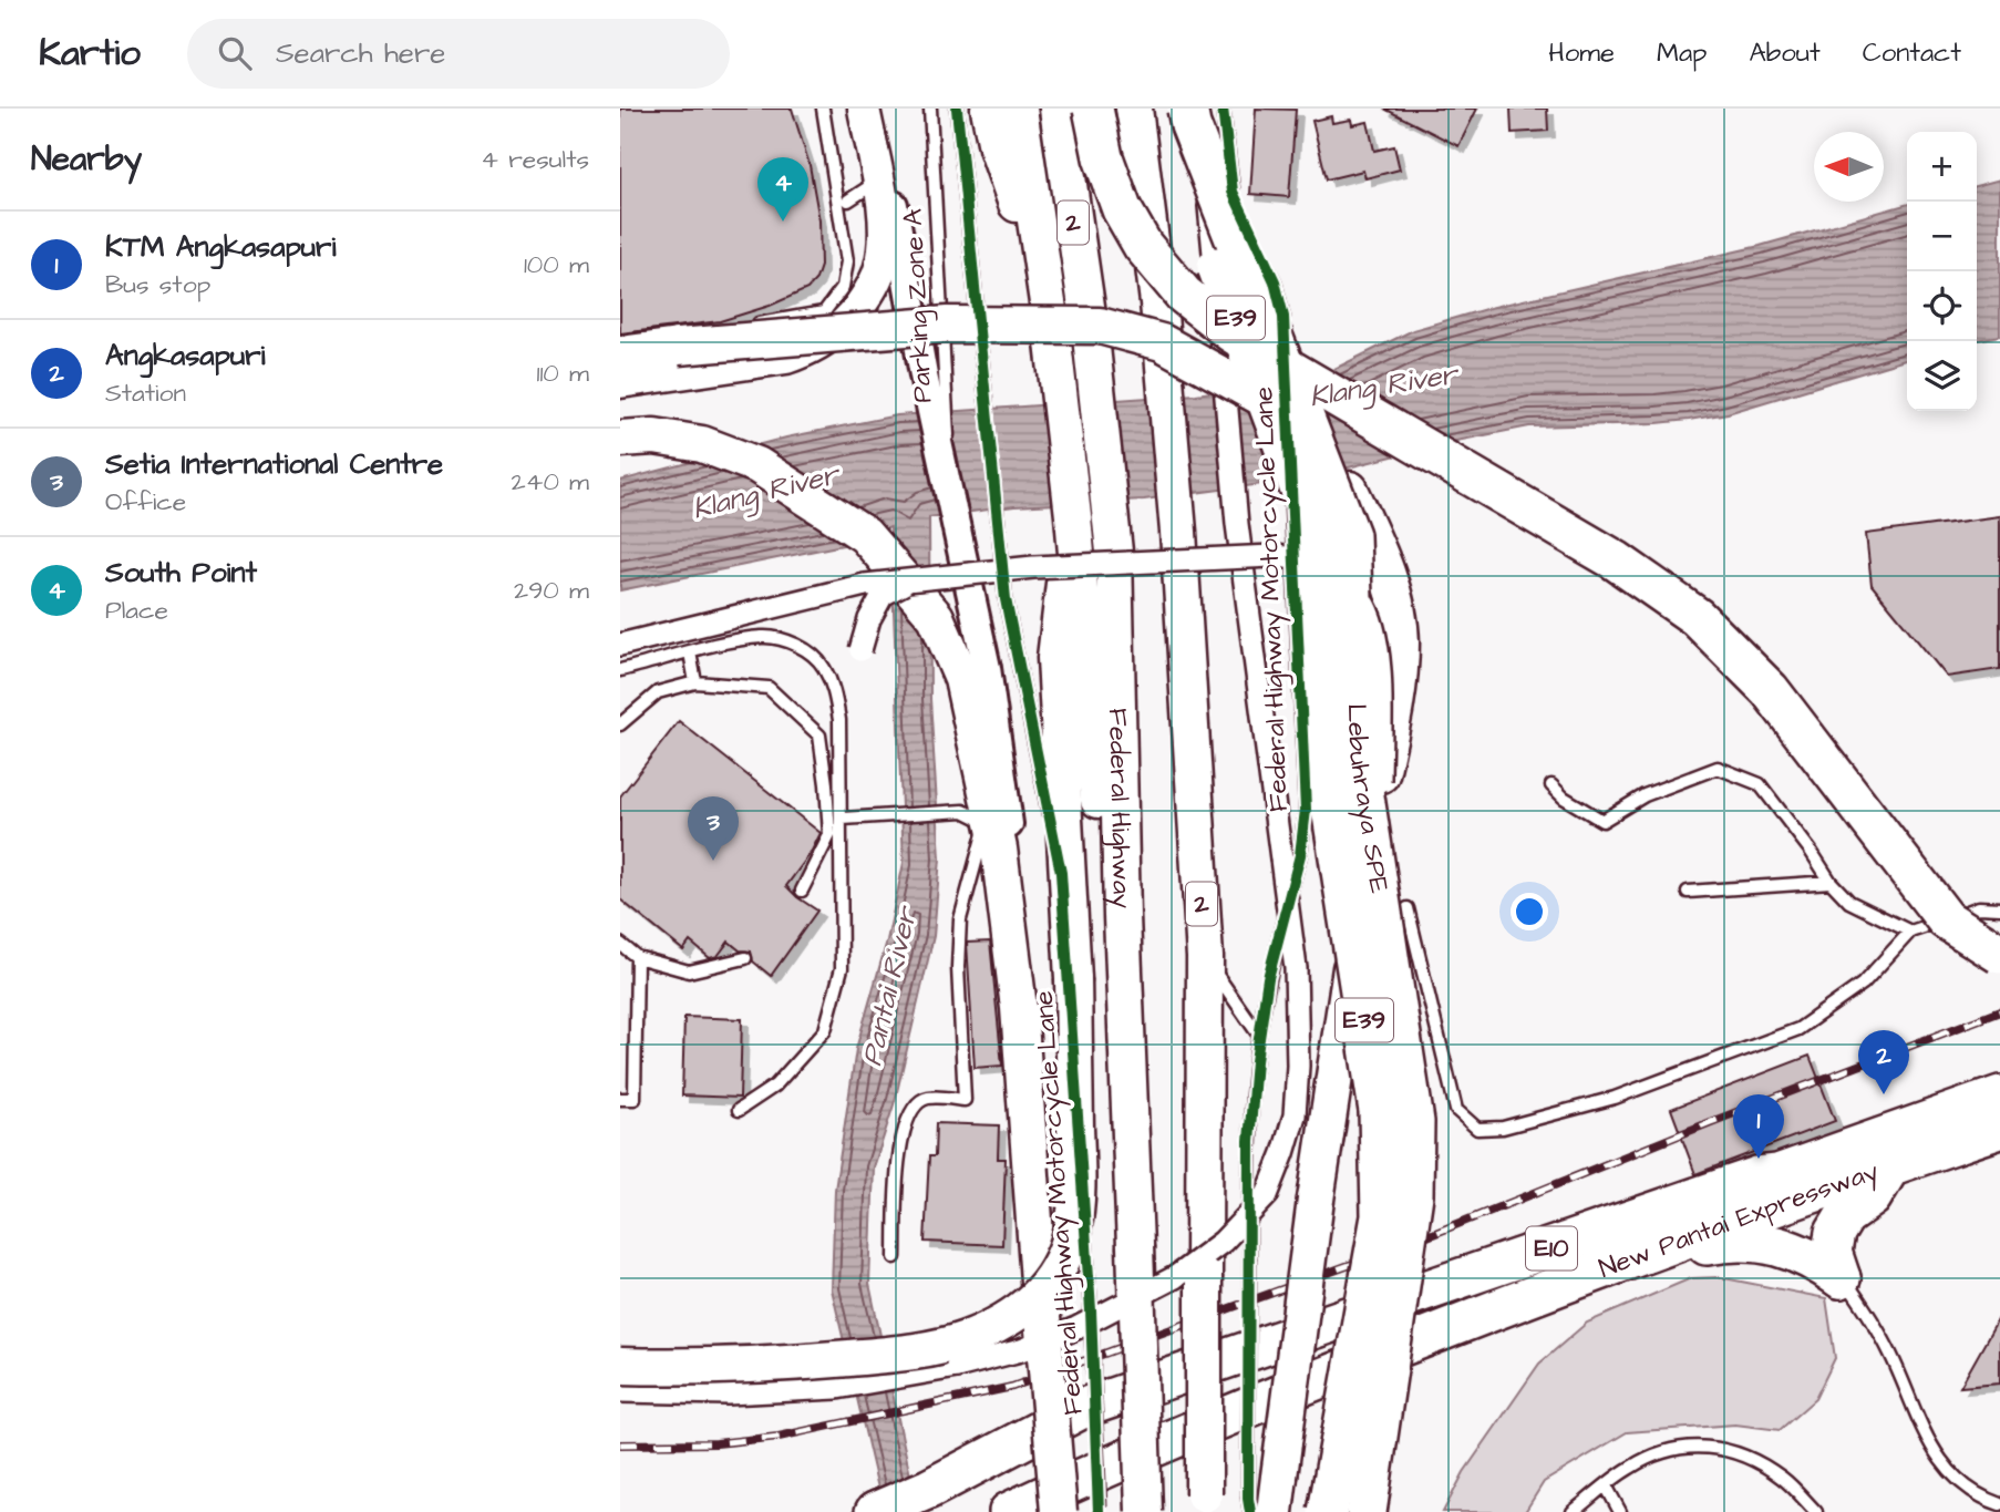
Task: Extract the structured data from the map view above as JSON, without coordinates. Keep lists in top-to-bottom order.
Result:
{
  "streets": {
    "highway": [
      "2",
      "E39",
      "Lebuhraya SPE",
      "Federal Highway",
      "New Pantai Expressway",
      "E10"
    ],
    "lane": ["Parking Zone A", "Federal Highway Motorcycle Lane"]
  },
  "crossings": [
    ["2", "Lebuhraya SPE"]
  ],
  "water": ["Klang River", "Pantai River"],
  "north": "left",
  "page": {
    "header": "Kartio",
    "search": "Search here",
    "nav": [
      "Home",
      "Map",
      "About",
      "Contact"
    ],
    "heading": ["Nearby", "4 results"],
    "map_buttons": ["+", "−"],
    "pins": [
      "4",
      "3",
      "2",
      "1"
    ],
    "list": [
      {
        "mark": "1",
        "name": "KTM Angkasapuri",
        "note": "Bus stop",
        "value": "100 m"
      },
      {
        "mark": "2",
        "name": "Angkasapuri",
        "note": "Station",
        "value": "110 m"
      },
      {
        "mark": "3",
        "name": "Setia International Centre",
        "note": "Office",
        "value": "240 m"
      },
      {
        "mark": "4",
        "name": "South Point",
        "note": "Place",
        "value": "290 m"
      }
    ]
  }
}
